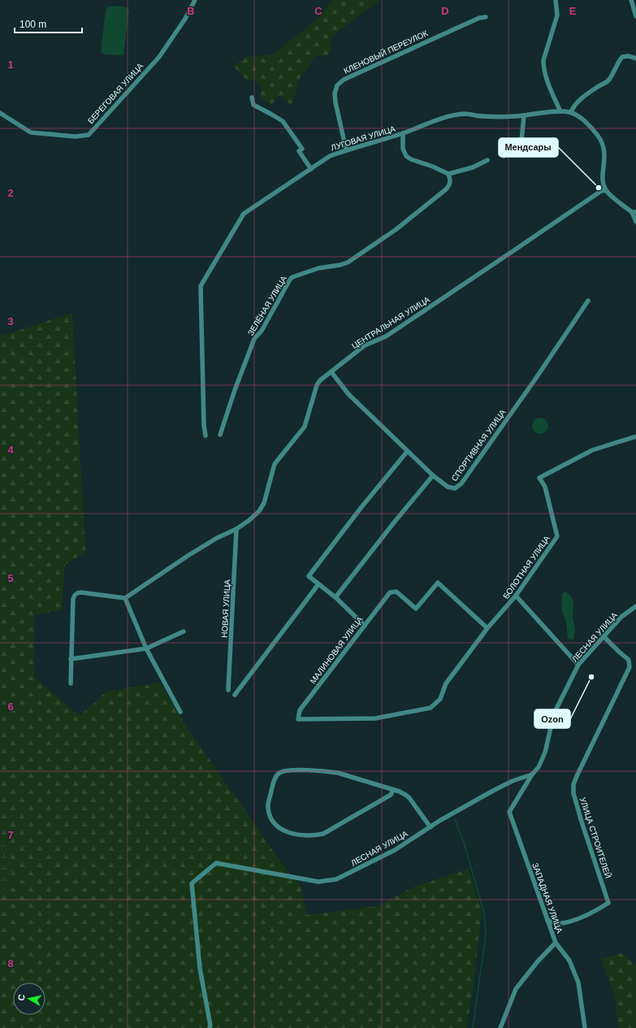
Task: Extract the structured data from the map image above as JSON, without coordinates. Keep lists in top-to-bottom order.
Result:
{
  "streets": {
    "street": [
      "КЛЕНОВЫЙ ПЕРЕУЛОК",
      "БЕРЕГОВАЯ УЛИЦА",
      "ЛУГОВАЯ УЛИЦА",
      "ЗЕЛЁНАЯ УЛИЦА",
      "ЦЕНТРАЛЬНАЯ УЛИЦА",
      "СПОРТИВНАЯ УЛИЦА",
      "БОЛОТНАЯ УЛИЦА",
      "НОВАЯ УЛИЦА",
      "ЛЕСНАЯ УЛИЦА",
      "МАЛИНОВАЯ УЛИЦА",
      "УЛИЦА СТРОИТЕЛЕЙ",
      "ЗАПАДНАЯ УЛИЦА"
    ]
  },
  "crossings": [
    ["КЛЕНОВЫЙ ПЕРЕУЛОК", "ЛУГОВАЯ УЛИЦА"],
    ["ЦЕНТРАЛЬНАЯ УЛИЦА", "СПОРТИВНАЯ УЛИЦА"],
    ["ЦЕНТРАЛЬНАЯ УЛИЦА", "НОВАЯ УЛИЦА"],
    ["БОЛОТНАЯ УЛИЦА", "МАЛИНОВАЯ УЛИЦА"],
    ["ЛЕСНАЯ УЛИЦА", "УЛИЦА СТРОИТЕЛЕЙ"],
    ["ЛЕСНАЯ УЛИЦА", "ЗАПАДНАЯ УЛИЦА"],
    ["УЛИЦА СТРОИТЕЛЕЙ", "ЗАПАДНАЯ УЛИЦА"]
  ],
  "places": ["Мендсары", "Ozon"],
  "scale_bar": "100 m",
  "north": "left",
  "grid": {
    "columns": [
      "B",
      "C",
      "D",
      "E"
    ],
    "rows": [
      "1",
      "2",
      "3",
      "4",
      "5",
      "6",
      "7",
      "8"
    ]
  }
}
